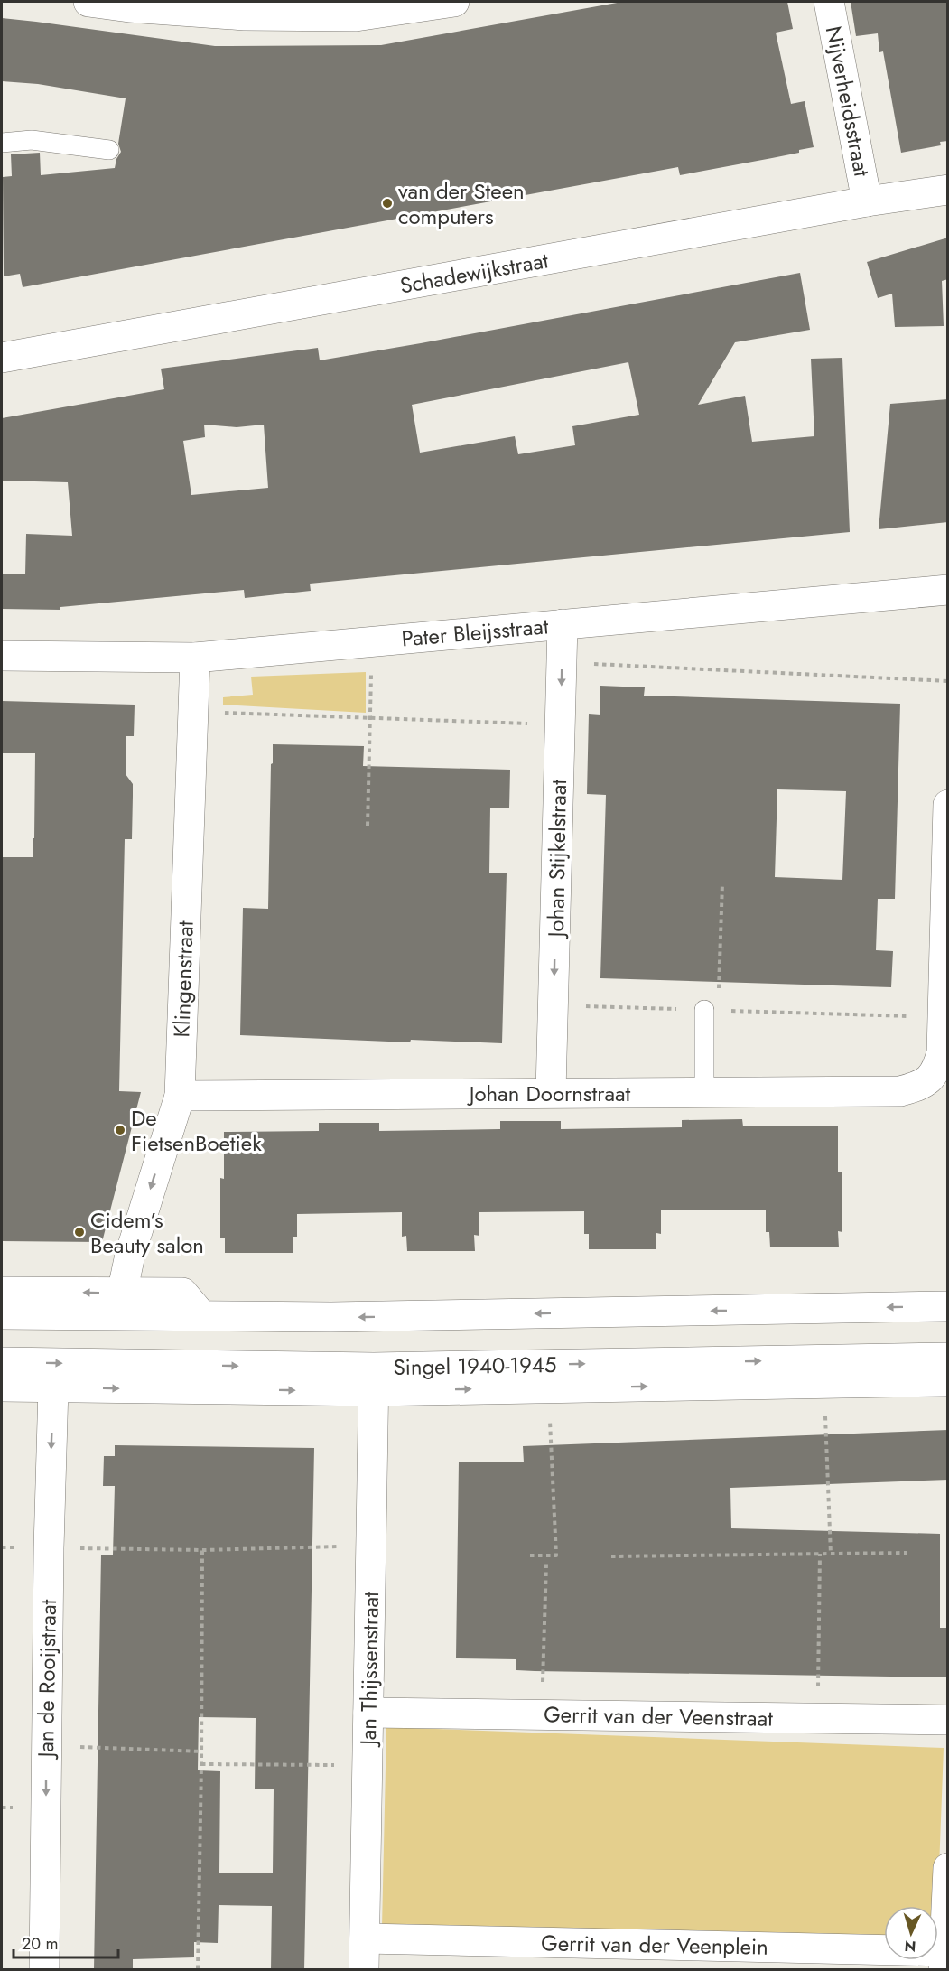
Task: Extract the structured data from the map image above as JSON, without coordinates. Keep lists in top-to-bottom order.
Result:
{
  "streets": {
    "street": [
      "Nijverheidsstraat",
      "Schadewijkstraat",
      "Pater Bleijsstraat",
      "Johan Stijkelstraat",
      "Klingenstraat",
      "Johan Doornstraat",
      "Singel 1940-1945",
      "Jan Thijssenstraat",
      "Jan de Rooijstraat",
      "Gerrit van der Veenstraat",
      "Gerrit van der Veenplein"
    ]
  },
  "crossings": [
    ["Nijverheidsstraat", "Schadewijkstraat"],
    ["Pater Bleijsstraat", "Johan Stijkelstraat"],
    ["Pater Bleijsstraat", "Klingenstraat"],
    ["Johan Stijkelstraat", "Johan Doornstraat"],
    ["Klingenstraat", "Johan Doornstraat"],
    ["Singel 1940-1945", "Jan Thijssenstraat"],
    ["Singel 1940-1945", "Jan de Rooijstraat"],
    ["Jan Thijssenstraat", "Gerrit van der Veenstraat"],
    ["Jan Thijssenstraat", "Gerrit van der Veenplein"]
  ],
  "one_way": ["Johan Stijkelstraat", "Jan de Rooijstraat"],
  "places": ["van der Steen computers", "De FietsenBoetiek", "Cidem’s Beauty salon"],
  "scale_bar": "20 m",
  "north": "bottom"
}
